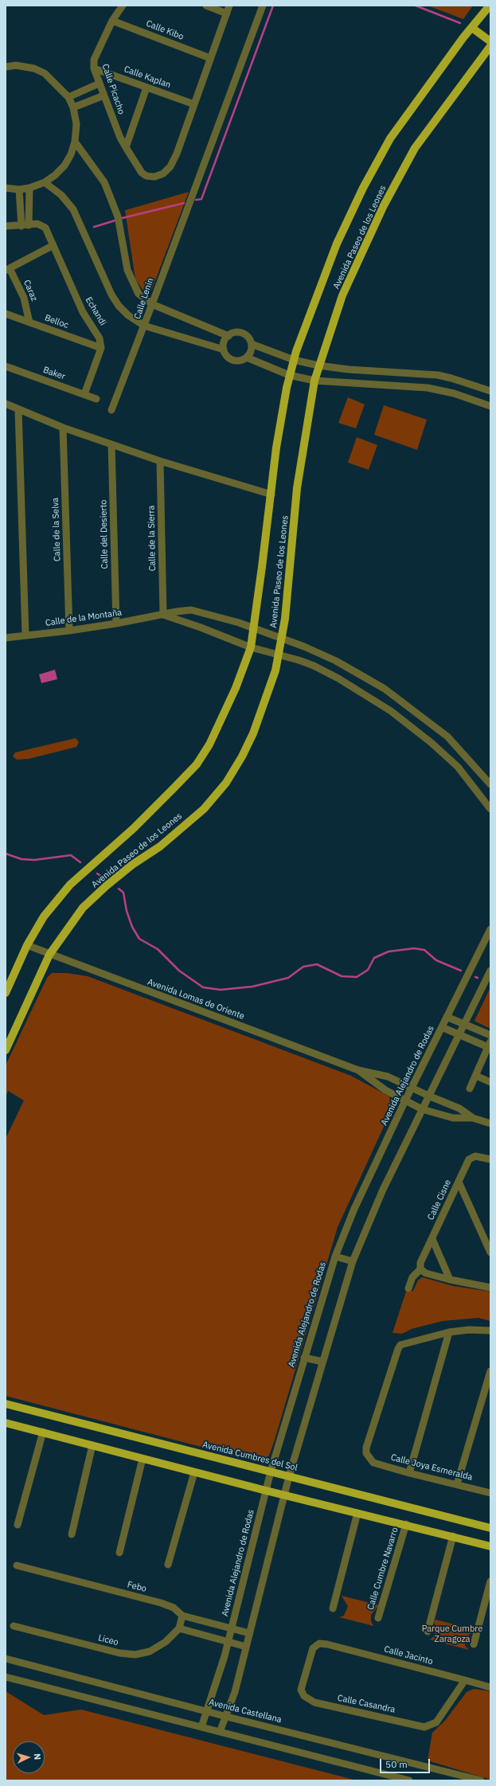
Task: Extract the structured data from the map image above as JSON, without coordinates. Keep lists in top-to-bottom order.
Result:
{
  "streets": {
    "main road": ["Avenida Paseo de los Leones", "Avenida Cumbres del Sol"],
    "street": [
      "Calle Kibo",
      "Calle Kaplan",
      "Calle Picacho",
      "Caraz",
      "Calle Lenin",
      "Echandi",
      "Belloc",
      "Baker",
      "Calle de la Selva",
      "Calle del Desierto",
      "Calle de la Sierra",
      "Calle de la Montaña",
      "Avenida Lomas de Oriente",
      "Avenida Alejandro de Rodas",
      "Calle Cisne",
      "Calle Joya Esmeralda",
      "Calle Cumbre Navarro",
      "Febo",
      "Liceo",
      "Calle Jacinto",
      "Calle Casandra",
      "Avenida Castellana"
    ]
  },
  "crossings": [
    ["Calle Kibo", "Calle Picacho"],
    ["Calle Kaplan", "Calle Picacho"],
    ["Avenida Paseo de los Leones", "Calle de la Montaña"],
    ["Avenida Paseo de los Leones", "Avenida Lomas de Oriente"],
    ["Caraz", "Belloc"],
    ["Echandi", "Belloc"],
    ["Calle de la Selva", "Calle de la Montaña"],
    ["Calle del Desierto", "Calle de la Montaña"],
    ["Calle de la Sierra", "Calle de la Montaña"],
    ["Avenida Lomas de Oriente", "Avenida Alejandro de Rodas"],
    ["Avenida Alejandro de Rodas", "Avenida Cumbres del Sol"],
    ["Avenida Alejandro de Rodas", "Febo"],
    ["Avenida Alejandro de Rodas", "Avenida Castellana"],
    ["Calle Jacinto", "Calle Casandra"]
  ],
  "parks": ["Parque Cumbre Zaragoza"],
  "scale_bar": "50 m",
  "north": "right"
}
